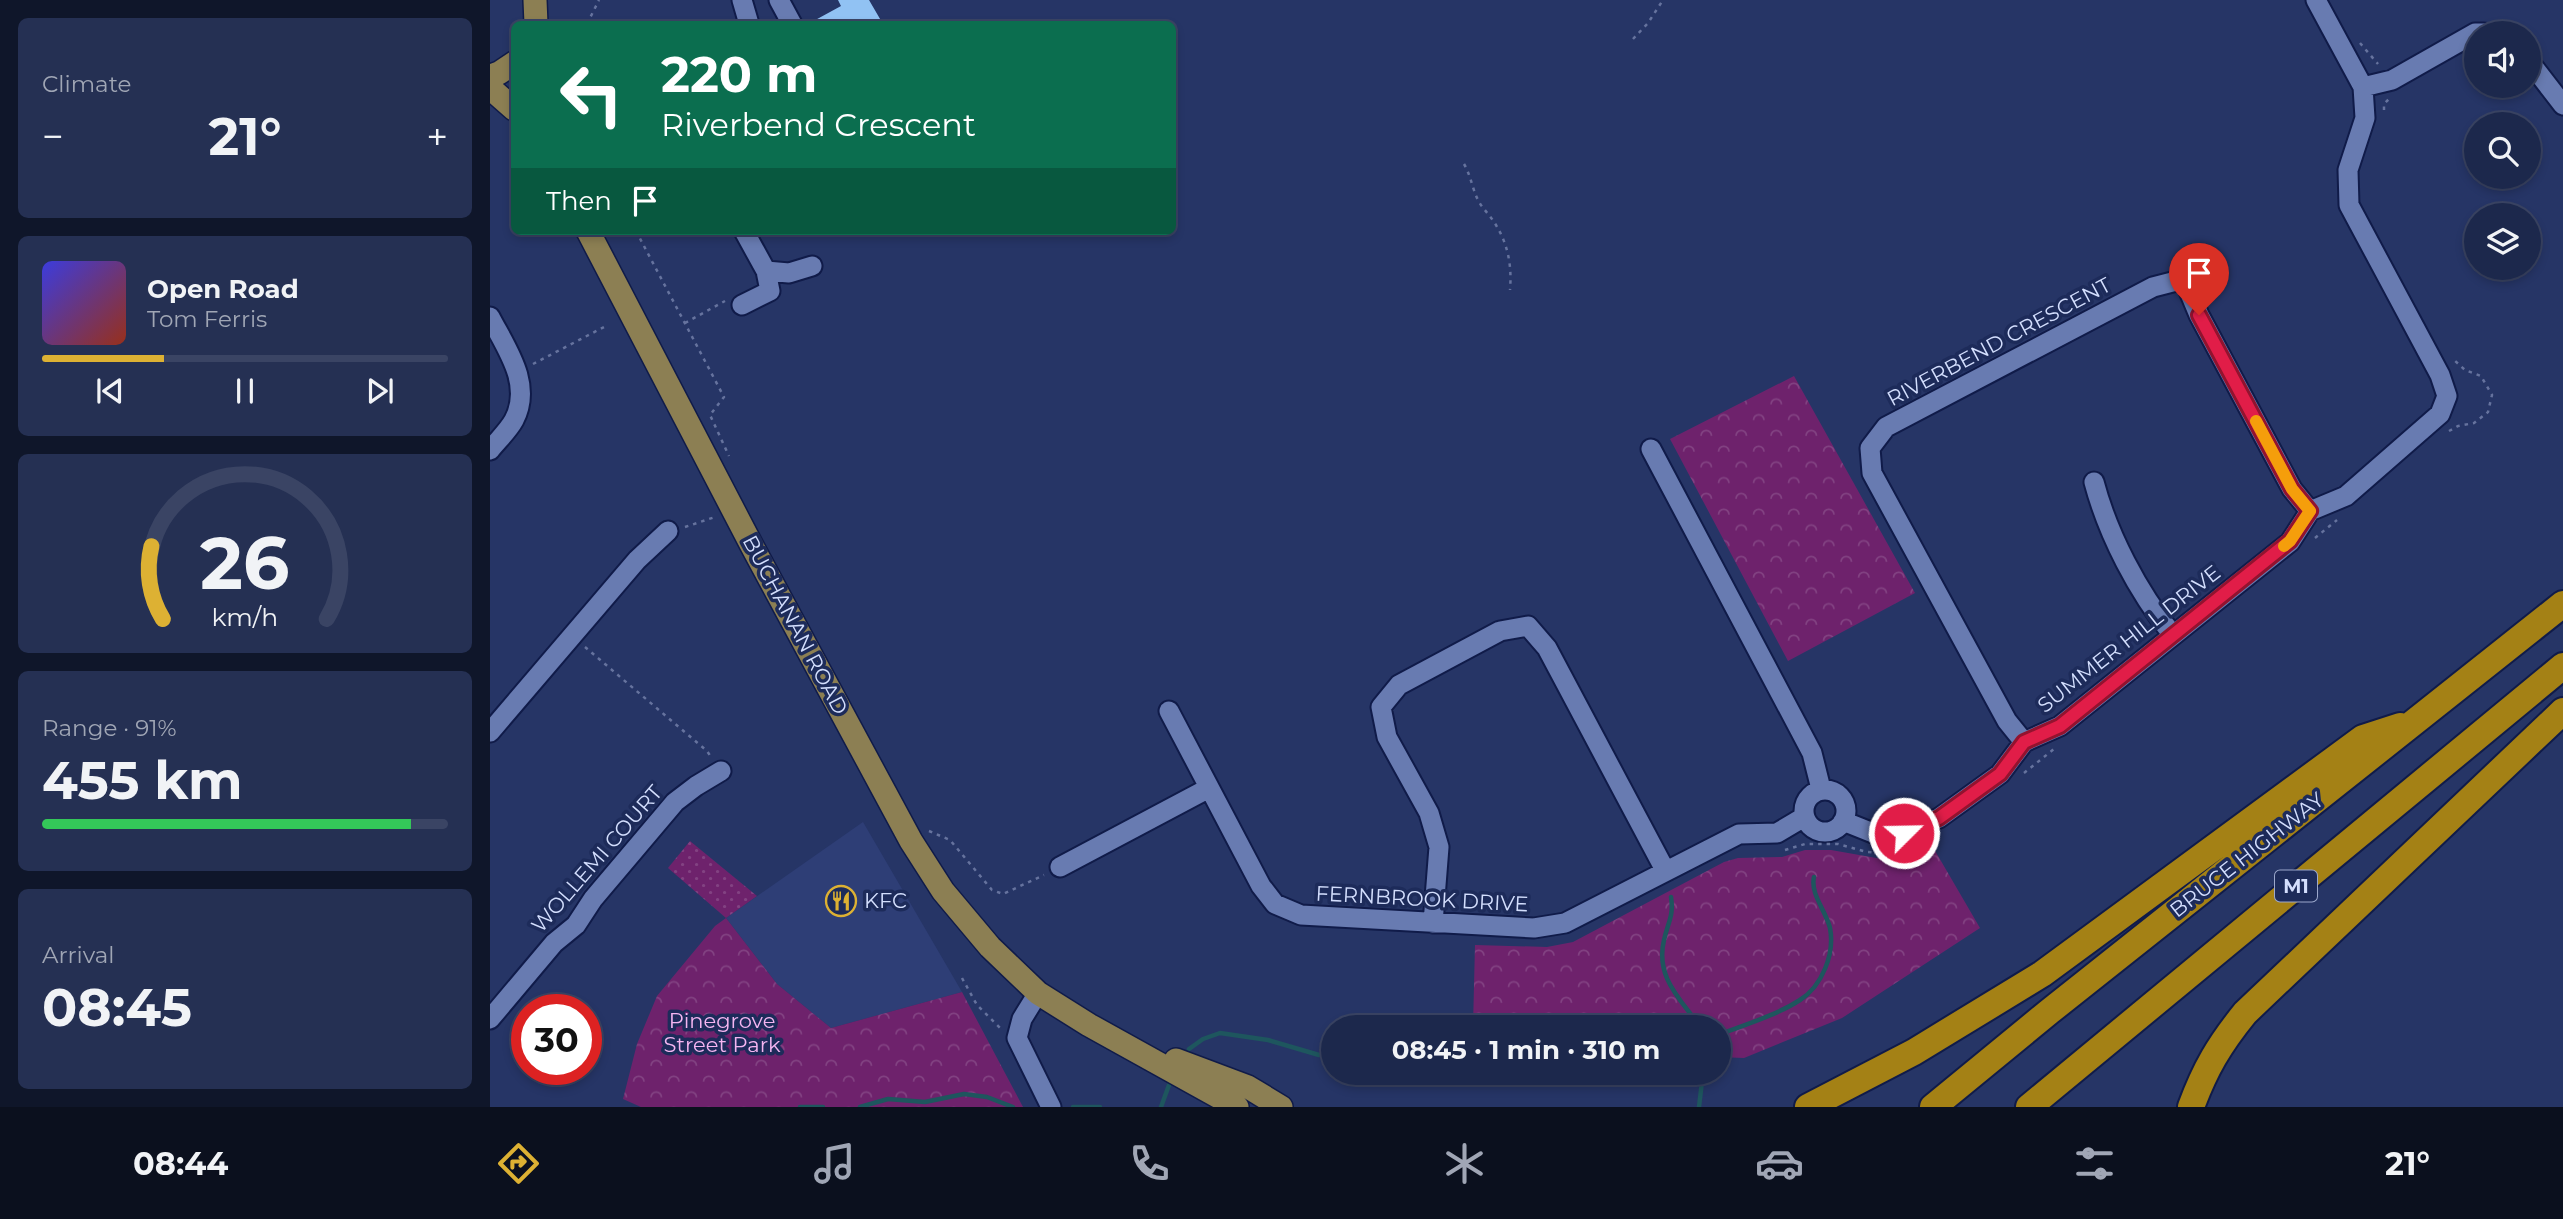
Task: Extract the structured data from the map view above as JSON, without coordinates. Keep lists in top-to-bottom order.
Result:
{
  "streets": {
    "highway": ["BRUCE HIGHWAY", "M1"],
    "main road": ["BUCHANAN ROAD"],
    "street": [
      "RIVERBEND CRESCENT",
      "SUMMER HILL DRIVE",
      "WOLLEMI COURT",
      "FERNBROOK DRIVE"
    ]
  },
  "crossings": [
    ["RIVERBEND CRESCENT", "SUMMER HILL DRIVE"],
    ["SUMMER HILL DRIVE", "FERNBROOK DRIVE"]
  ],
  "parks": ["Pinegrove Street Park"],
  "places": {
    "restaurant": ["KFC"]
  },
  "page": {
    "tile": [
      "Climate",
      ["Range · 91%", "455 km"],
      ["Arrival", "08:45"]
    ],
    "turn": ["220 m", "Riverbend Crescent"],
    "heat": ["−", "21°", "+"],
    "then": "Then",
    "song": ["Open Road", "Tom Ferris"],
    "limit": "30",
    "trip": "08:45 · 1 min · 310 m",
    "tabs": ["08:44", "21°"],
    "gauge": ["26", "km/h"]
  }
}
